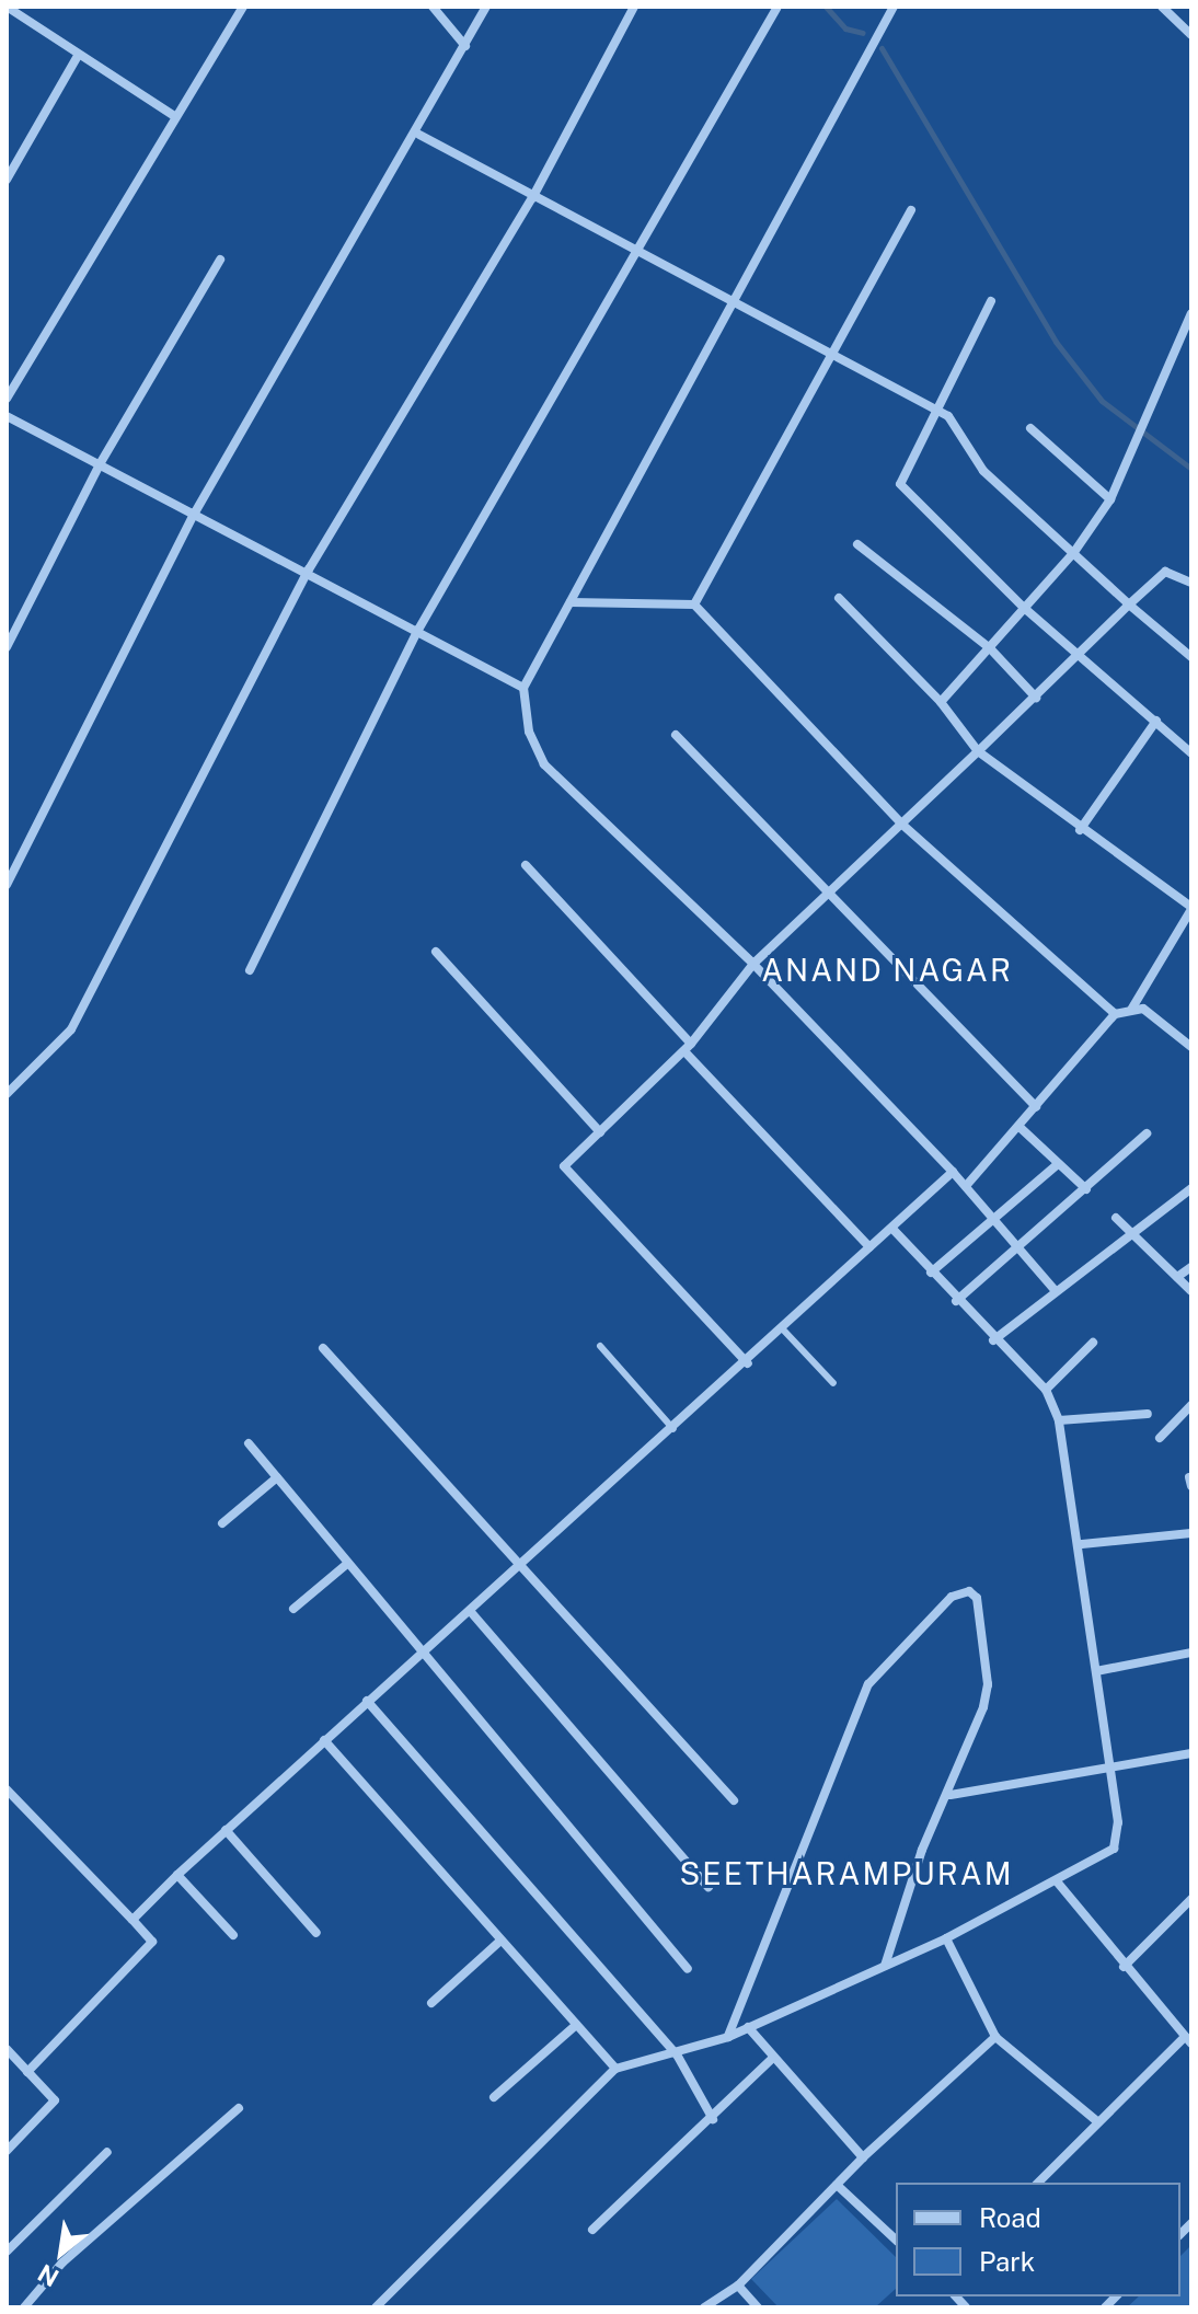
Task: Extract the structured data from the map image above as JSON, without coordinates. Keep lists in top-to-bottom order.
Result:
{
  "districts": ["ANAND NAGAR", "SEETHARAMPURAM"],
  "legend": ["Road", "Park"],
  "north": "bottom left"
}
